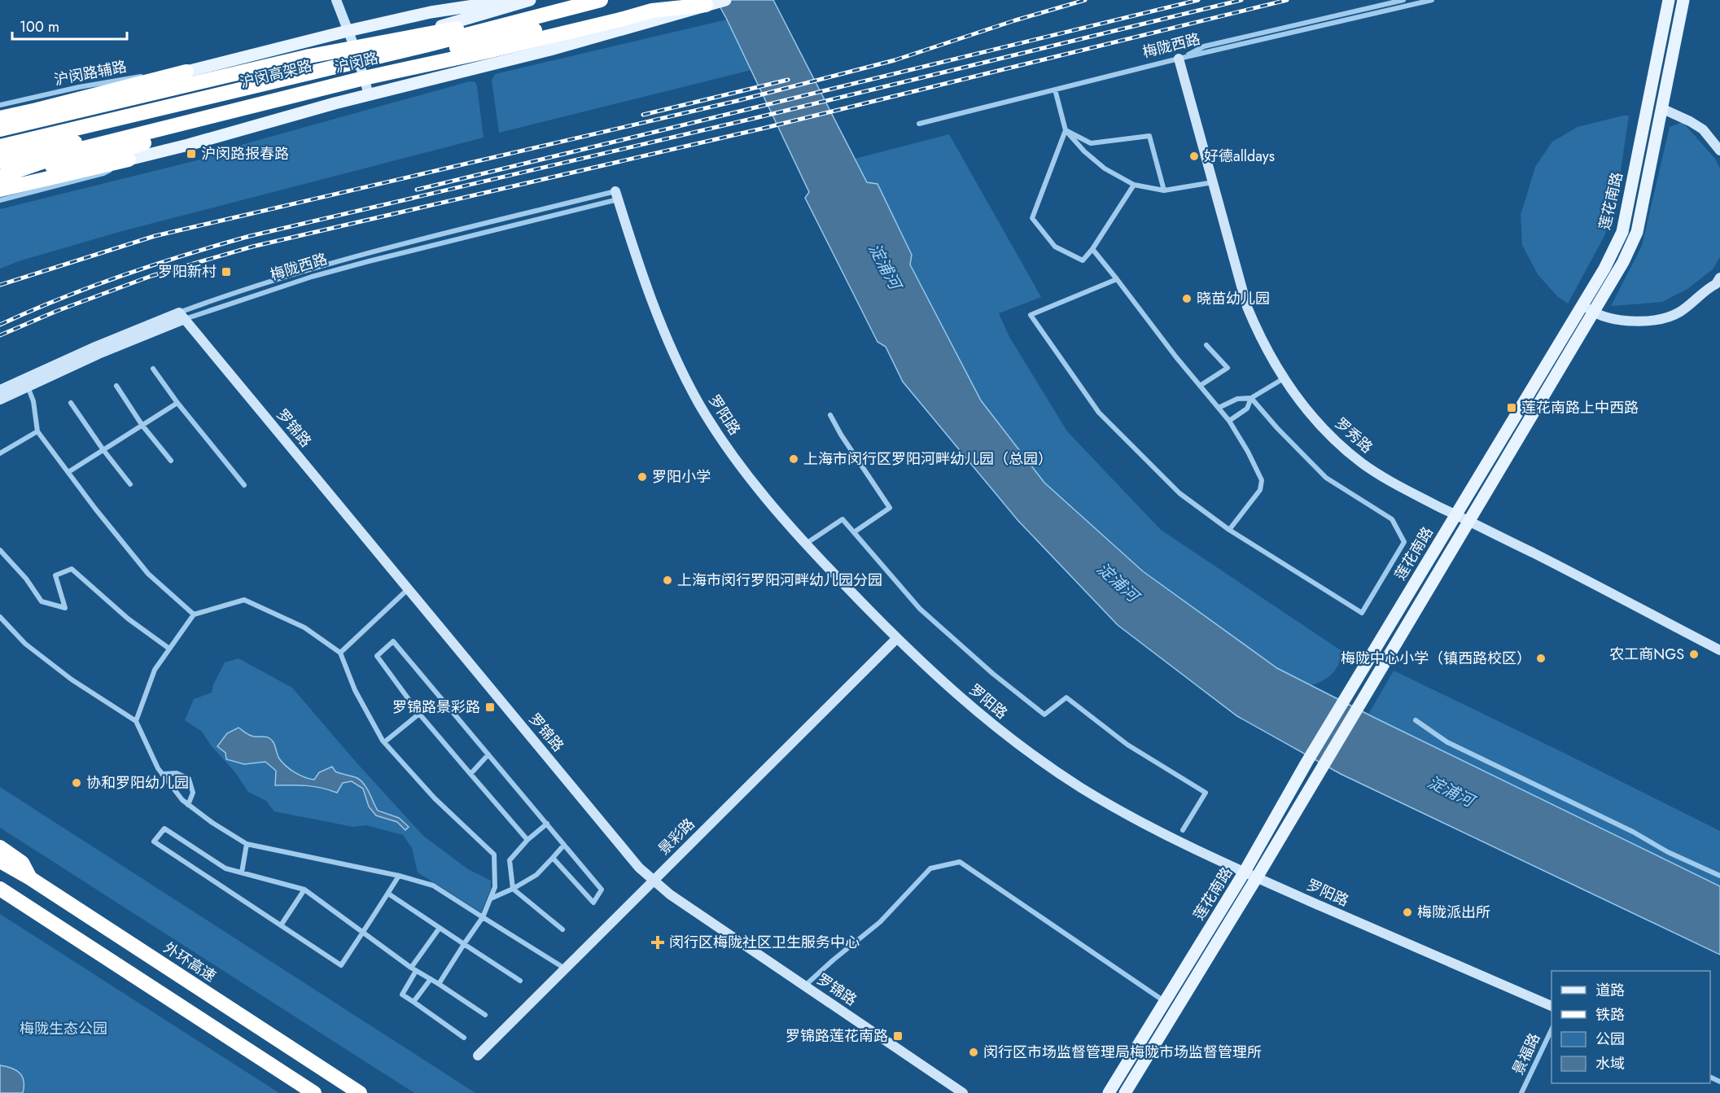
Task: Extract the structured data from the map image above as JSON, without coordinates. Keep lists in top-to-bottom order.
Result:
{
  "streets": {
    "highway": ["沪闵路", "沪闵高架路", "外环高速"],
    "main road": ["莲花南路"],
    "street": [
      "梅陇西路",
      "沪闵路辅路",
      "罗阳路",
      "罗锦路",
      "罗秀路",
      "景彩路",
      "景福路"
    ]
  },
  "crossings": [
    ["梅陇西路", "罗阳路"],
    ["梅陇西路", "罗锦路"],
    ["梅陇西路", "罗秀路"],
    ["沪闵路", "沪闵高架路"],
    ["莲花南路", "罗阳路"],
    ["莲花南路", "罗秀路"],
    ["罗阳路", "景彩路"],
    ["罗锦路", "景彩路"]
  ],
  "water": ["淀浦河"],
  "parks": ["梅陇生态公园"],
  "places": {
    "transit": [
      "沪闵路报春路",
      "罗阳新村",
      "莲花南路上中西路",
      "罗锦路景彩路",
      "罗锦路莲花南路"
    ],
    "other": [
      "好德alldays",
      "晓苗幼儿园",
      "上海市闵行区罗阳河畔幼儿园（总园）",
      "罗阳小学",
      "上海市闵行罗阳河畔幼儿园分园",
      "农工商NGS",
      "梅陇中心小学（镇西路校区）",
      "协和罗阳幼儿园",
      "梅陇派出所",
      "闵行区市场监督管理局梅陇市场监督管理所"
    ],
    "health": ["闵行区梅陇社区卫生服务中心"]
  },
  "legend": [
    "道路",
    "铁路",
    "公园",
    "水域"
  ],
  "scale_bar": "100 m"
}
